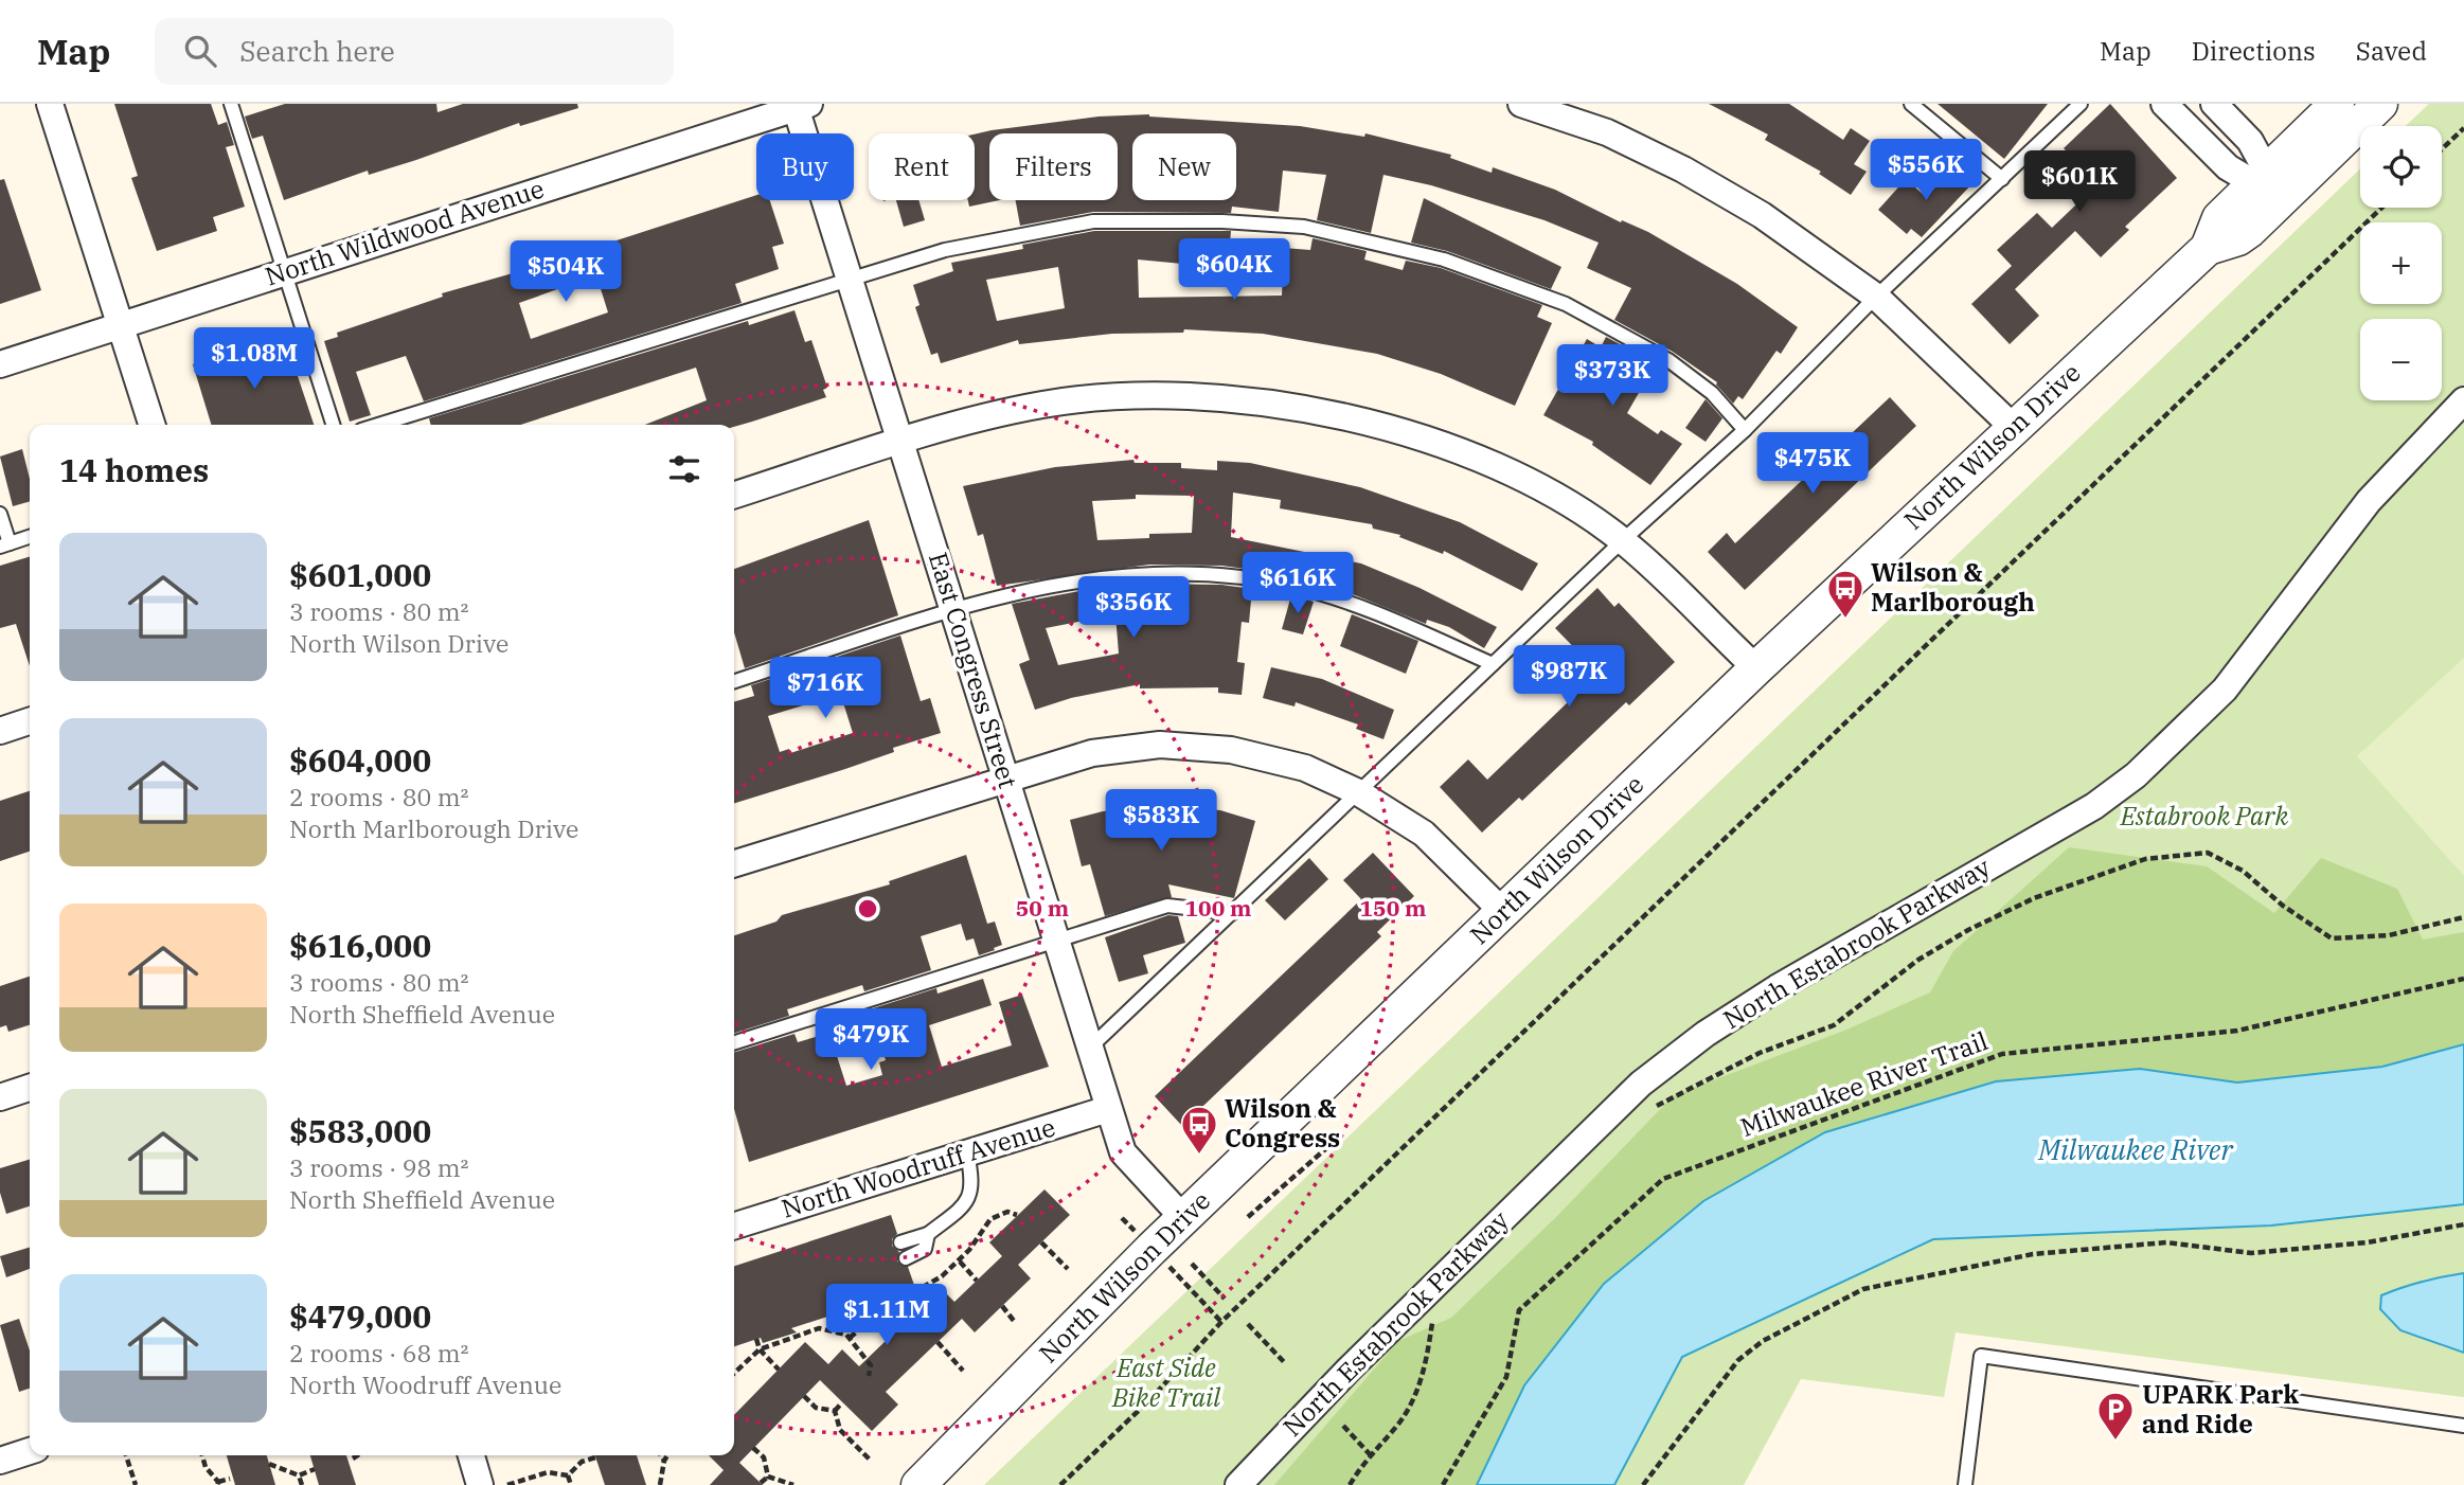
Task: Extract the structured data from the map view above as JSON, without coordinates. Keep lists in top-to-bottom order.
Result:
{
  "streets": {
    "street": [
      "North Wildwood Avenue",
      "North Wilson Drive",
      "East Congress Street",
      "North Estabrook Parkway",
      "North Woodruff Avenue"
    ],
    "path": ["Milwaukee River Trail"]
  },
  "crossings": [
    ["North Wildwood Avenue", "East Congress Street"],
    ["North Wilson Drive", "East Congress Street"],
    ["East Congress Street", "North Woodruff Avenue"]
  ],
  "water": ["Milwaukee River"],
  "parks": ["Estabrook Park", "East Side Bike Trail"],
  "places": {
    "bus stop": ["Wilson & Marlborough", "Wilson & Congress"],
    "parking": ["UPARK Park and Ride"]
  },
  "page": {
    "header": "Map",
    "search": "Search here",
    "nav": ["Map", "Directions", "Saved"],
    "map_buttons": ["+", "−"],
    "chip": [
      "Buy",
      "Rent",
      "Filters",
      "New"
    ],
    "price": [
      "$556K",
      "$601K",
      "$604K",
      "$504K",
      "$1.08M",
      "$373K",
      "$475K",
      "$616K",
      "$356K",
      "$987K",
      "$716K",
      "$583K",
      "$479K",
      "$1.11M"
    ],
    "heading": "14 homes",
    "list": [
      {
        "name": "$601,000",
        "note": "3 rooms · 80 m² · North Wilson Drive"
      },
      {
        "name": "$604,000",
        "note": "2 rooms · 80 m² · North Marlborough Drive"
      },
      {
        "name": "$616,000",
        "note": "3 rooms · 80 m² · North Sheffield Avenue"
      },
      {
        "name": "$583,000",
        "note": "3 rooms · 98 m² · North Sheffield Avenue"
      },
      {
        "name": "$479,000",
        "note": "2 rooms · 68 m² · North Woodruff Avenue"
      }
    ]
  },
  "rings": ["50 m", "100 m", "150 m"]
}
